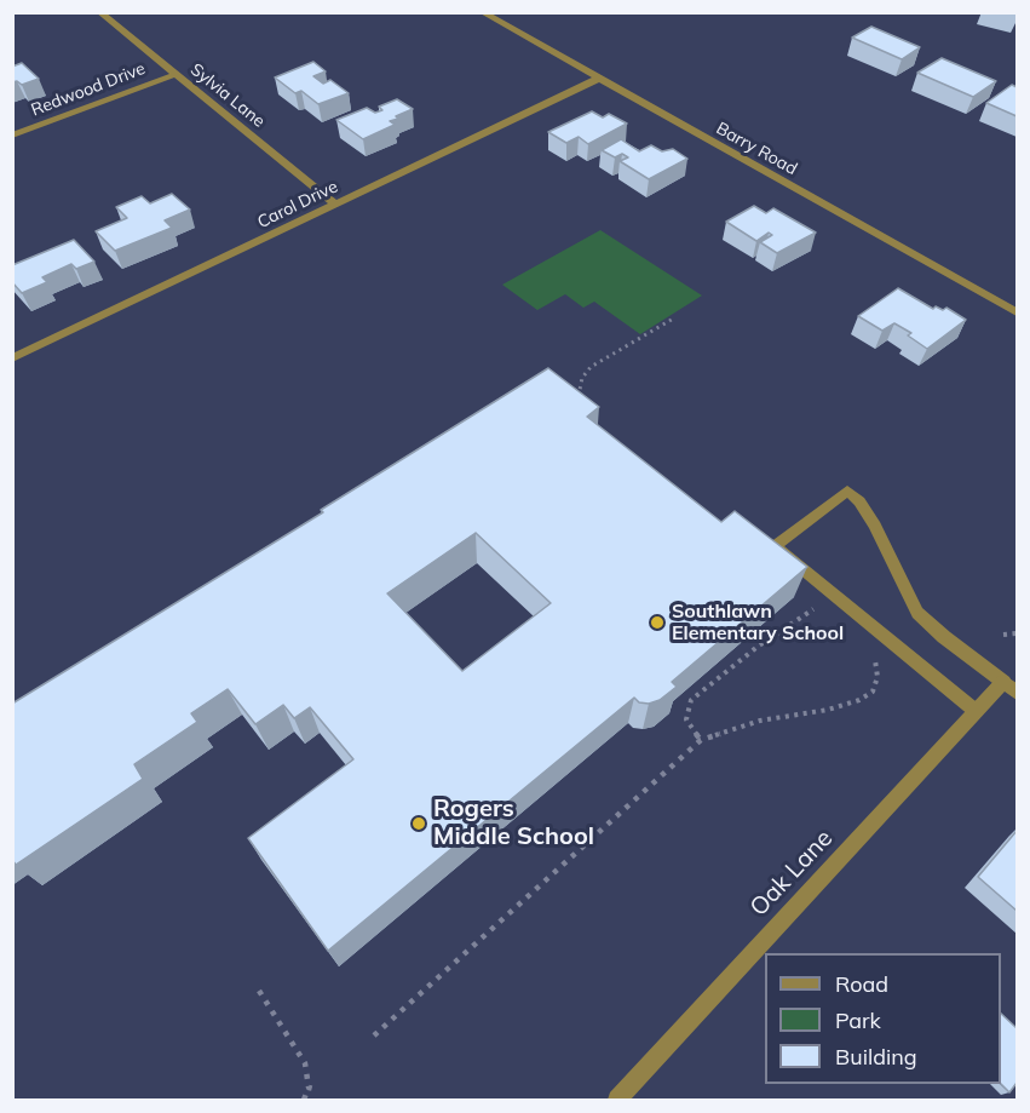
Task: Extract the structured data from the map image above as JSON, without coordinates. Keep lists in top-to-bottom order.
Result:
{
  "streets": {
    "street": [
      "Redwood Drive",
      "Sylvia Lane",
      "Barry Road",
      "Carol Drive",
      "Oak Lane"
    ]
  },
  "crossings": [
    ["Redwood Drive", "Sylvia Lane"],
    ["Sylvia Lane", "Carol Drive"],
    ["Barry Road", "Carol Drive"]
  ],
  "places": ["Southlawn Elementary School", "Rogers Middle School"],
  "legend": ["Road", "Park", "Building"]
}
